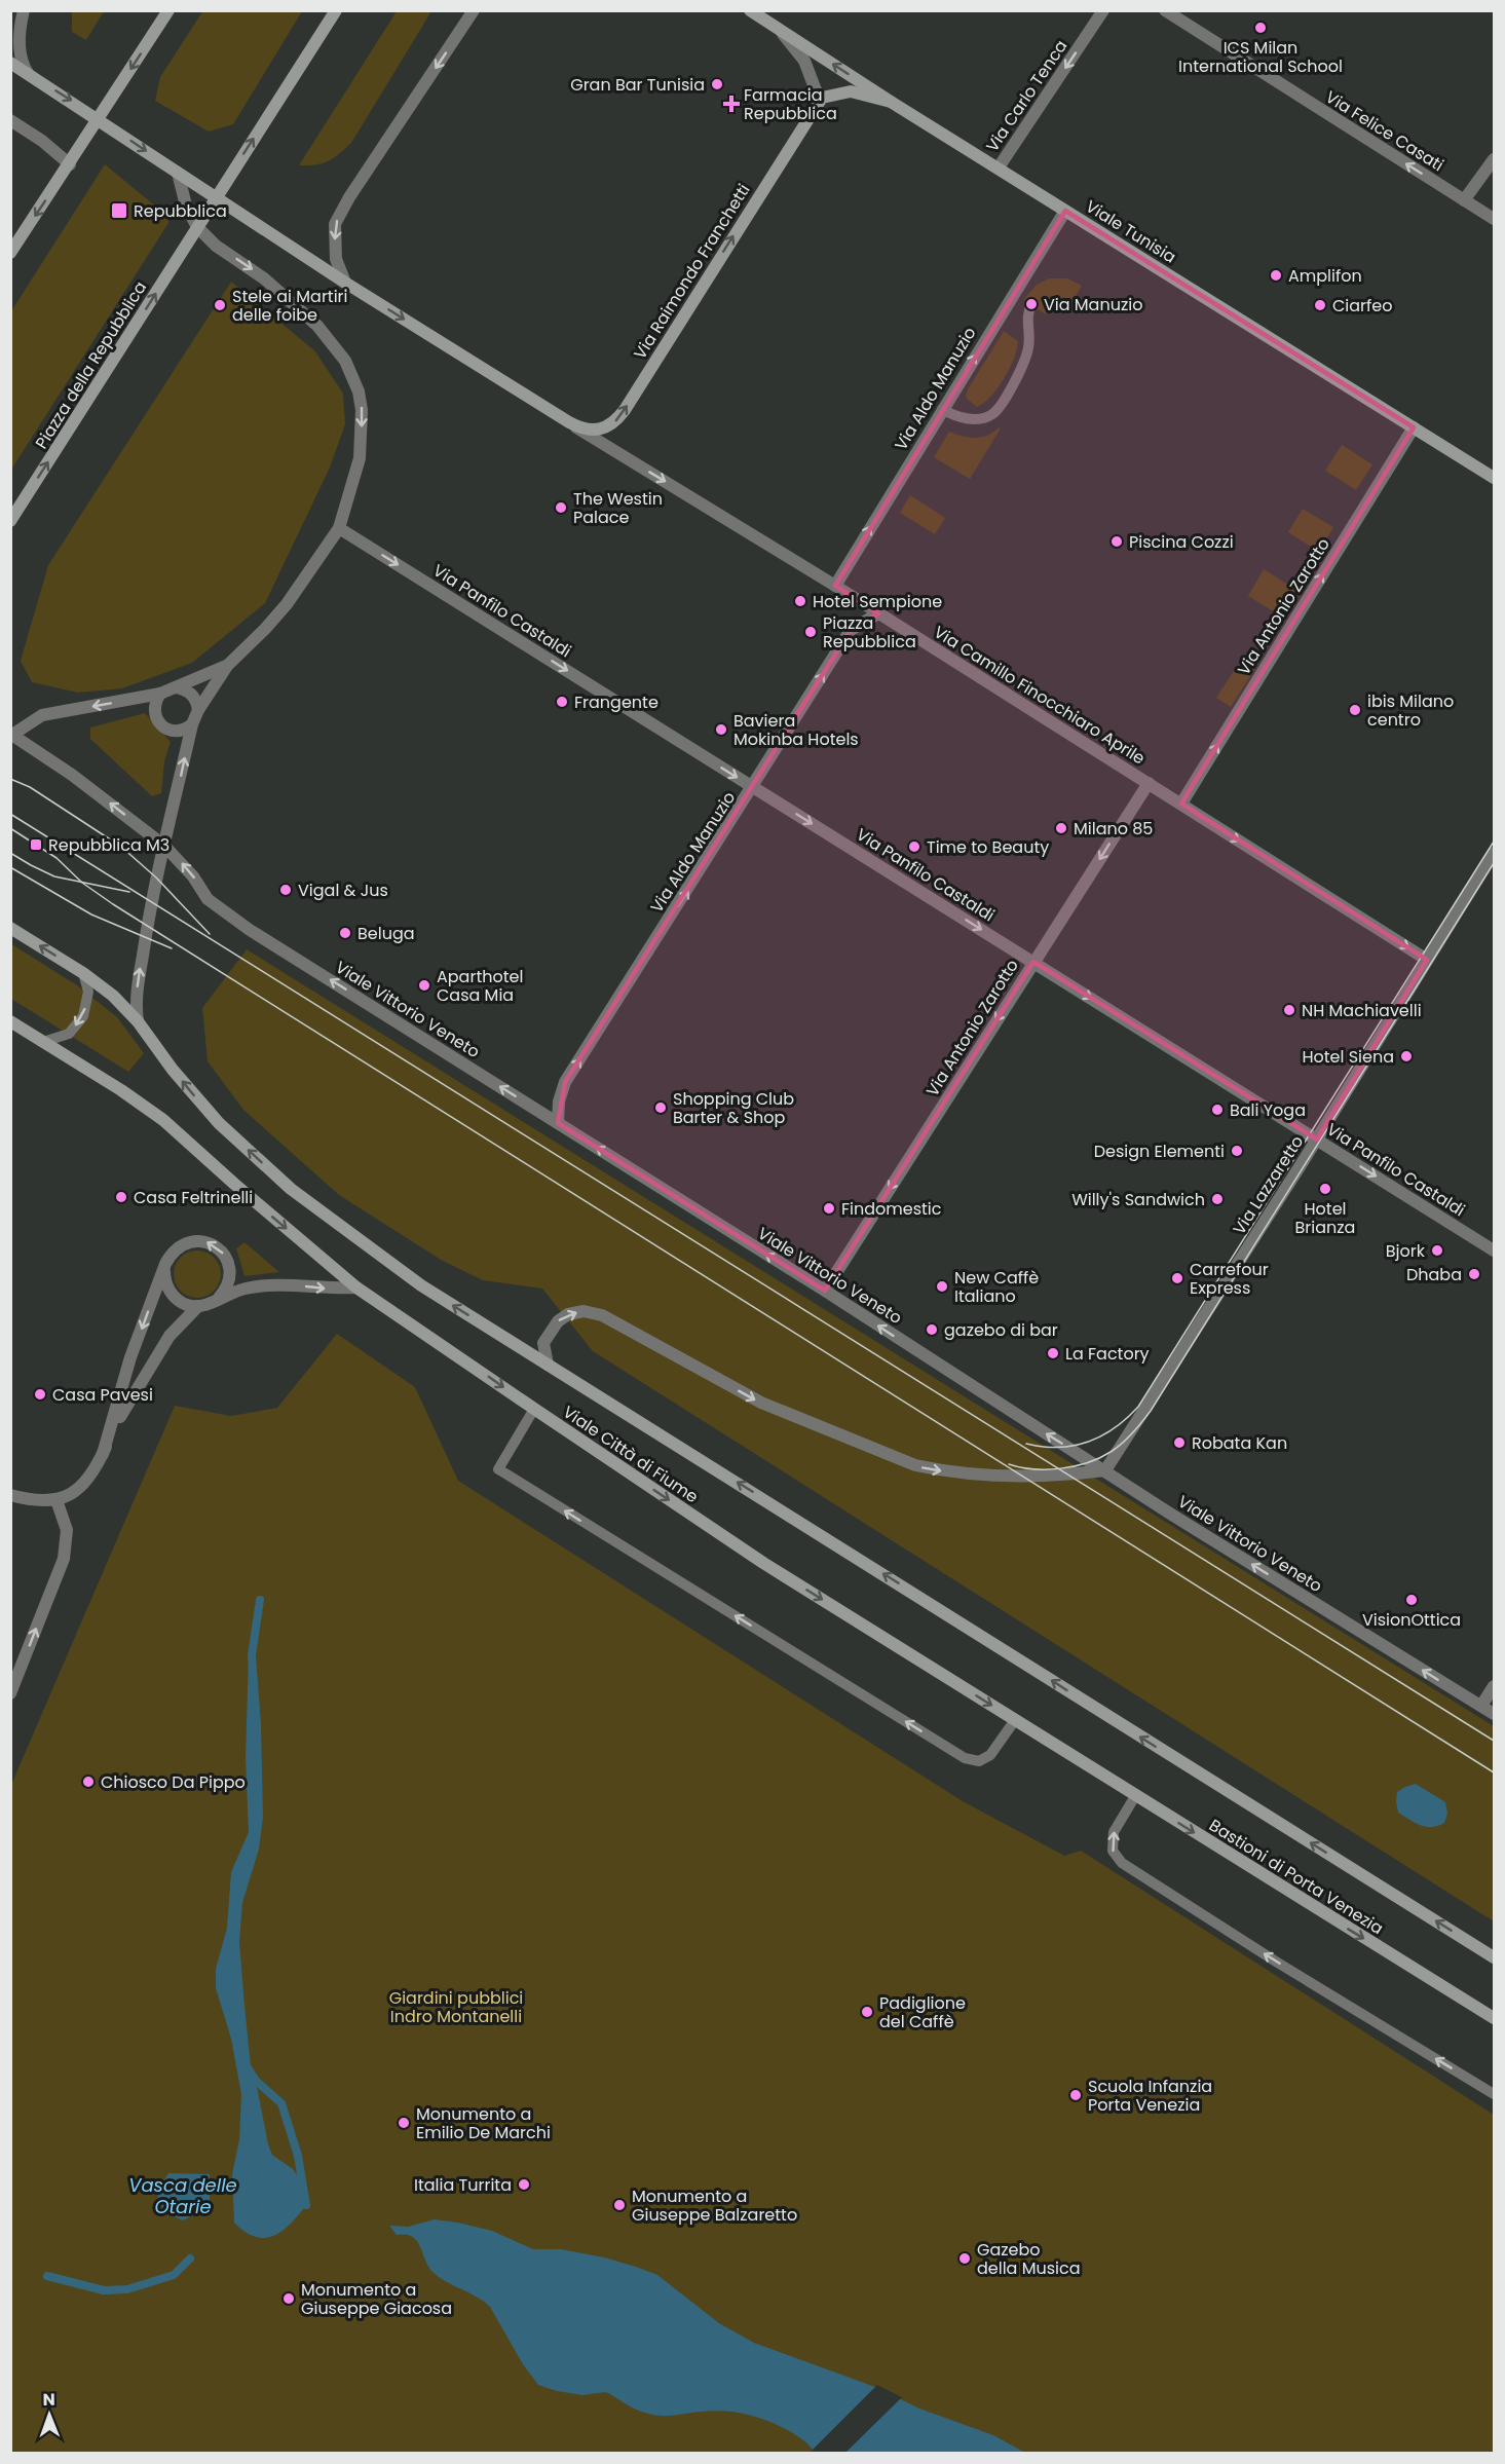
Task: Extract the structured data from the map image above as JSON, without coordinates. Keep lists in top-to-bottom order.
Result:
{
  "streets": {
    "main road": [
      "Viale Tunisia",
      "Via Raimondo Franchetti",
      "Piazza della Repubblica",
      "Viale Città di Fiume",
      "Bastioni di Porta Venezia"
    ],
    "street": [
      "Via Carlo Tenca",
      "Via Felice Casati",
      "Via Aldo Manuzio",
      "Via Antonio Zarotto",
      "Via Panfilo Castaldi",
      "Via Camillo Finocchiaro Aprile",
      "Viale Vittorio Veneto",
      "Via Lazzaretto"
    ]
  },
  "crossings": [
    ["Via Carlo Tenca", "Viale Tunisia"],
    ["Viale Tunisia", "Via Aldo Manuzio"],
    ["Viale Tunisia", "Via Antonio Zarotto"],
    ["Via Raimondo Franchetti", "Via Camillo Finocchiaro Aprile"],
    ["Via Aldo Manuzio", "Via Panfilo Castaldi"],
    ["Via Aldo Manuzio", "Via Camillo Finocchiaro Aprile"],
    ["Via Aldo Manuzio", "Viale Vittorio Veneto"],
    ["Via Antonio Zarotto", "Via Panfilo Castaldi"],
    ["Via Antonio Zarotto", "Via Camillo Finocchiaro Aprile"],
    ["Via Antonio Zarotto", "Viale Vittorio Veneto"],
    ["Via Panfilo Castaldi", "Via Lazzaretto"],
    ["Via Camillo Finocchiaro Aprile", "Via Lazzaretto"],
    ["Viale Vittorio Veneto", "Via Lazzaretto"],
    ["Viale Città di Fiume", "Bastioni di Porta Venezia"]
  ],
  "one_way": [
    "Via Carlo Tenca",
    "Via Felice Casati",
    "Via Raimondo Franchetti",
    "Piazza della Repubblica",
    "Via Aldo Manuzio",
    "Via Panfilo Castaldi",
    "Via Camillo Finocchiaro Aprile",
    "Viale Vittorio Veneto",
    "Bastioni di Porta Venezia"
  ],
  "water": ["Vasca delle Otarie"],
  "parks": ["Giardini pubblici Indro Montanelli"],
  "places": {
    "other": [
      "ICS Milan International School",
      "Gran Bar Tunisia",
      "Amplifon",
      "Via Manuzio",
      "Stele ai Martiri delle foibe",
      "Ciarfeo",
      "The Westin Palace",
      "Piscina Cozzi",
      "Hotel Sempione",
      "Piazza Repubblica",
      "Frangente",
      "ibis Milano centro",
      "Baviera Mokinba Hotels",
      "Milano 85",
      "Time to Beauty",
      "Vigal & Jus",
      "Beluga",
      "Aparthotel Casa Mia",
      "NH Machiavelli",
      "Hotel Siena",
      "Shopping Club Barter & Shop",
      "Bali Yoga",
      "Design Elementi",
      "Hotel Brianza",
      "Casa Feltrinelli",
      "Willy's Sandwich",
      "Findomestic",
      "Bjork",
      "Dhaba",
      "Carrefour Express",
      "New Caffè Italiano",
      "gazebo di bar",
      "La Factory",
      "Casa Pavesi",
      "Robata Kan",
      "VisionOttica",
      "Chiosco Da Pippo",
      "Padiglione del Caffè",
      "Scuola Infanzia Porta Venezia",
      "Monumento a Emilio De Marchi",
      "Italia Turrita",
      "Monumento a Giuseppe Balzaretto",
      "Gazebo della Musica",
      "Monumento a Giuseppe Giacosa"
    ],
    "health": ["Farmacia Repubblica"],
    "transit": ["Repubblica", "Repubblica M3"]
  },
  "north": "top"
}
